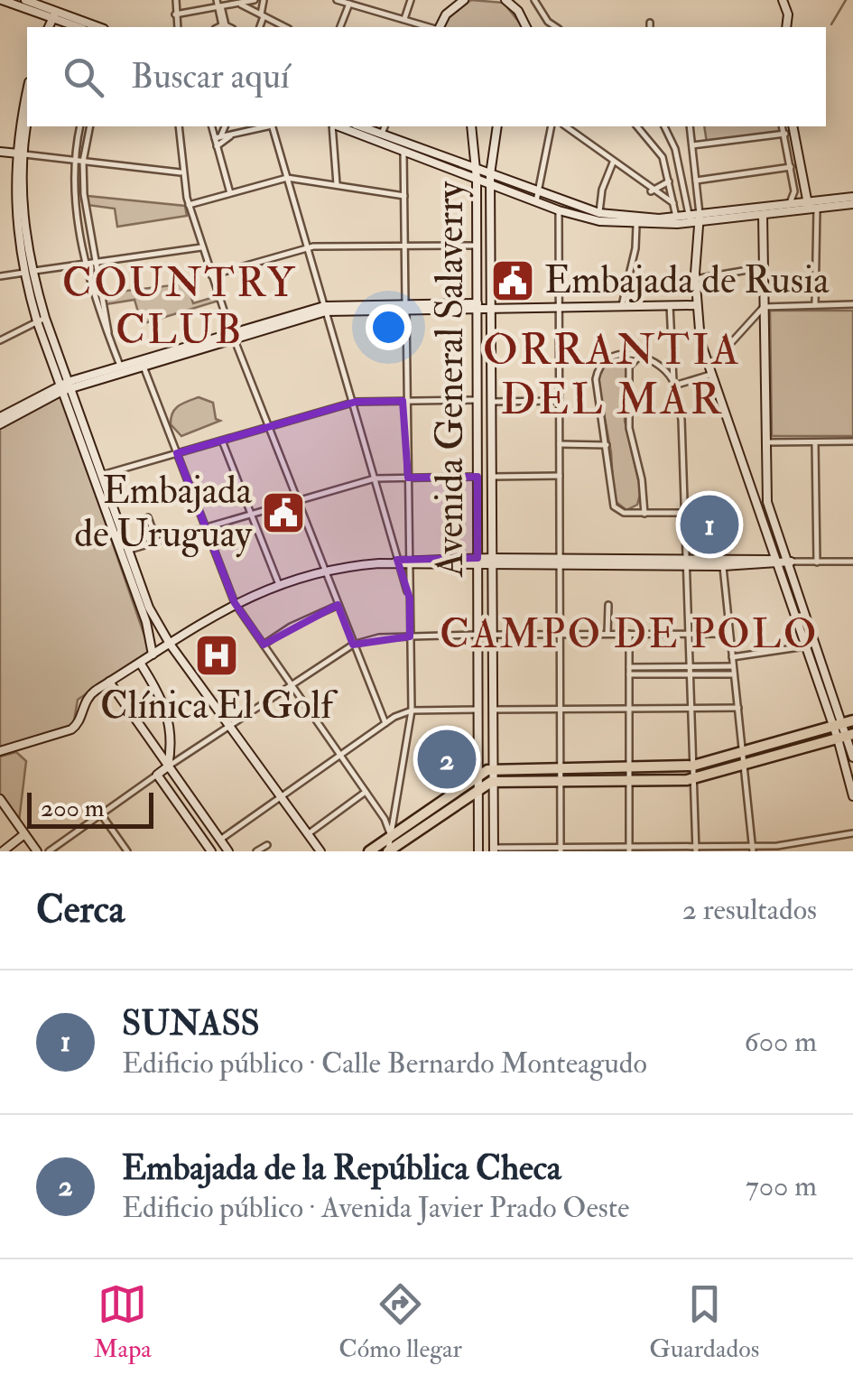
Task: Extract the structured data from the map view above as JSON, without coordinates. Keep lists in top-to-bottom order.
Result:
{
  "streets": {
    "main road": ["Avenida General Salaverry"]
  },
  "districts": ["COUNTRY CLUB", "ORRANTIA DEL MAR", "CAMPO DE POLO"],
  "places": {
    "public building": ["Embajada de Rusia", "Embajada de Uruguay"],
    "hospital": ["Clínica El Golf"]
  },
  "scale_bar": "200 m",
  "page": {
    "search": "Buscar aquí",
    "pins": ["1", "2"],
    "scale": "200 m",
    "heading": ["Cerca", "2 resultados"],
    "list": [
      {
        "mark": "1",
        "name": "SUNASS",
        "note": "Edificio público · Calle Bernardo Monteagudo",
        "value": "600 m"
      },
      {
        "mark": "2",
        "name": "Embajada de la República Checa",
        "note": "Edificio público · Avenida Javier Prado Oeste",
        "value": "700 m"
      }
    ],
    "nav": ["Mapa", "Cómo llegar", "Guardados"]
  }
}
